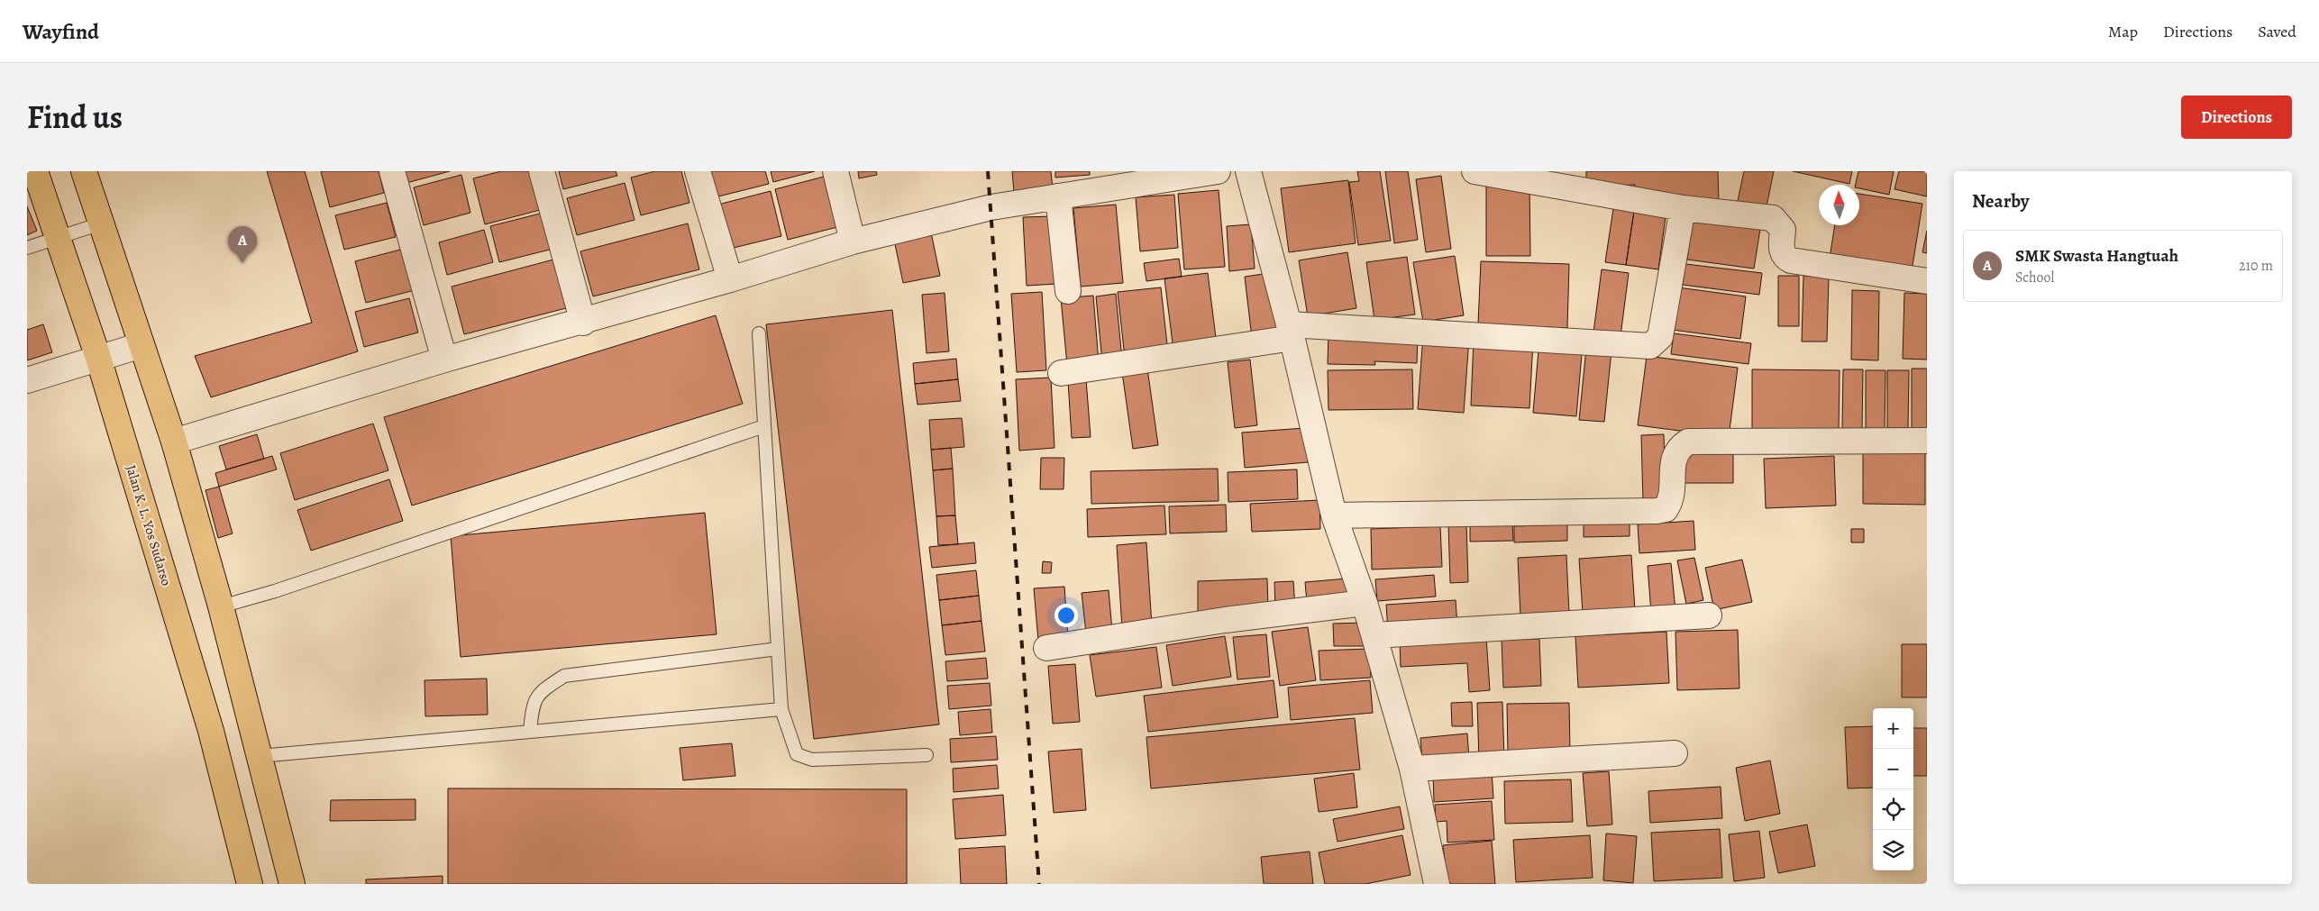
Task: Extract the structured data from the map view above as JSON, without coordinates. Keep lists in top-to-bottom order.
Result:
{
  "streets": {
    "highway": ["Jalan K. L. Yos Sudarso"]
  },
  "north": "top",
  "page": {
    "header": "Wayfind",
    "nav": ["Map", "Directions", "Saved"],
    "title": "Find us",
    "buttons": "Directions",
    "heading": "Nearby",
    "pins": "A",
    "list": [
      {
        "mark": "A",
        "name": "SMK Swasta Hangtuah",
        "note": "School",
        "value": "210 m"
      }
    ],
    "map_buttons": ["+", "−"]
  }
}
